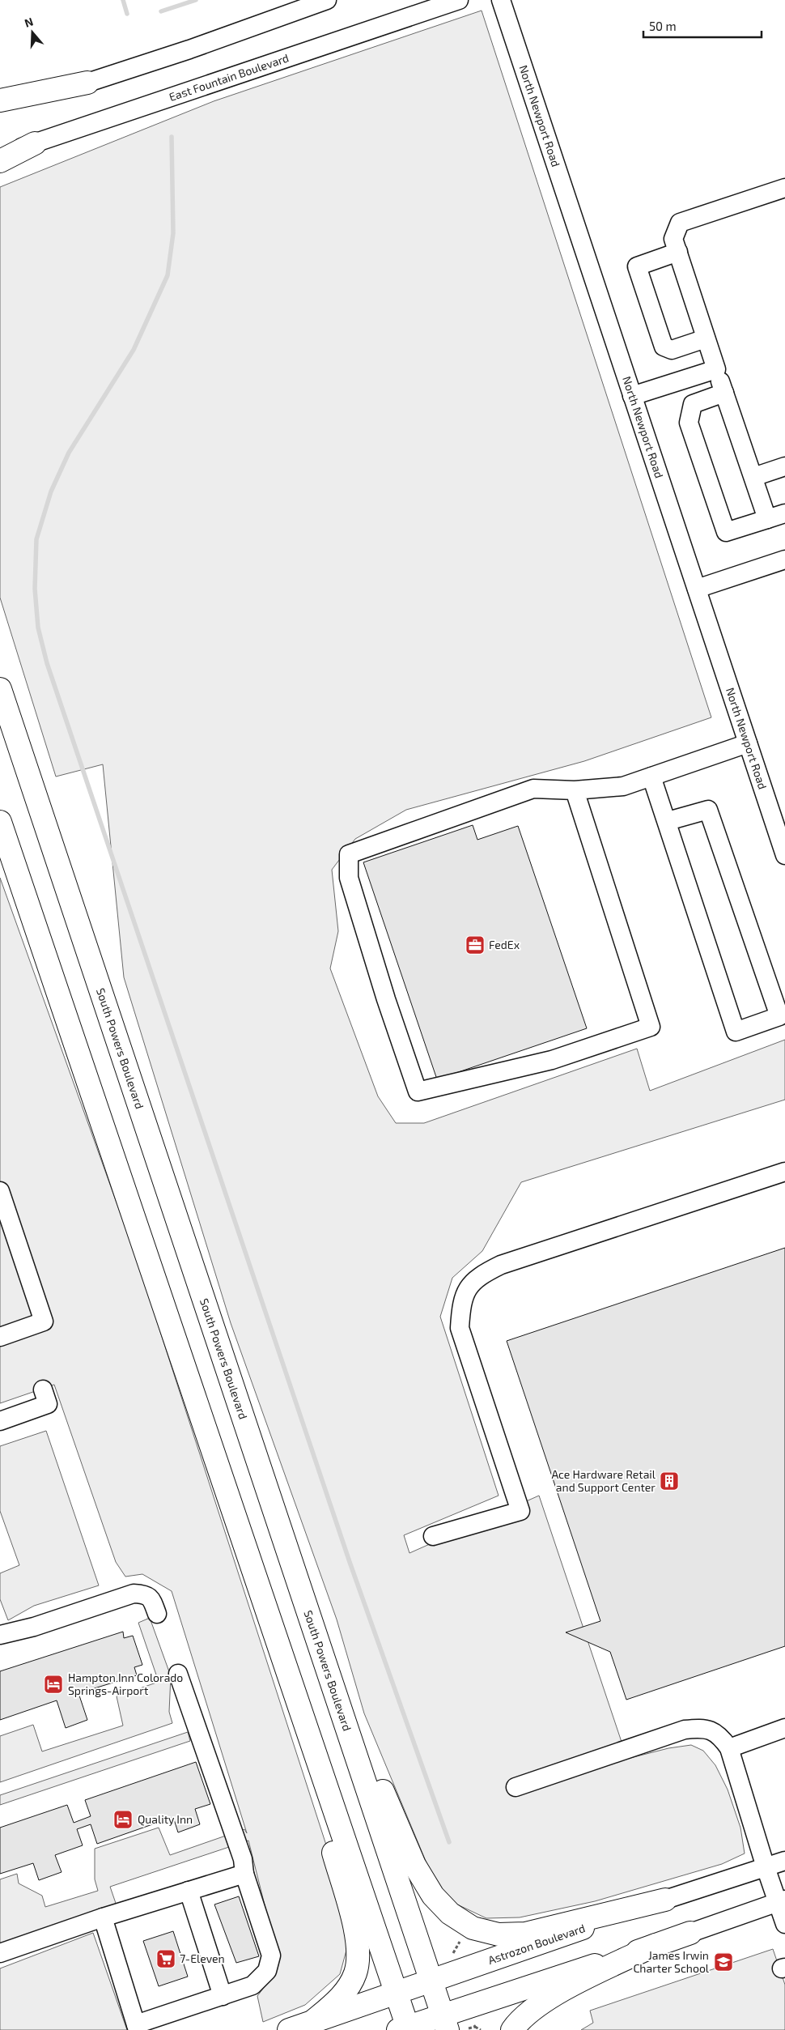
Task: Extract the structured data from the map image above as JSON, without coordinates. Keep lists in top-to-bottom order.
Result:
{
  "streets": {
    "main road": ["South Powers Boulevard", "Astrozon Boulevard"],
    "street": ["East Fountain Boulevard", "North Newport Road"]
  },
  "crossings": [
    ["South Powers Boulevard", "Astrozon Boulevard"]
  ],
  "places": {
    "office": ["FedEx"],
    "building": ["Ace Hardware Retail and Support Center"],
    "hotel": ["Hampton Inn Colorado Springs-Airport", "Quality Inn"],
    "supermarket": ["7-Eleven"],
    "school or university": ["James Irwin Charter School"]
  },
  "scale_bar": "50 m",
  "north": "top"
}
